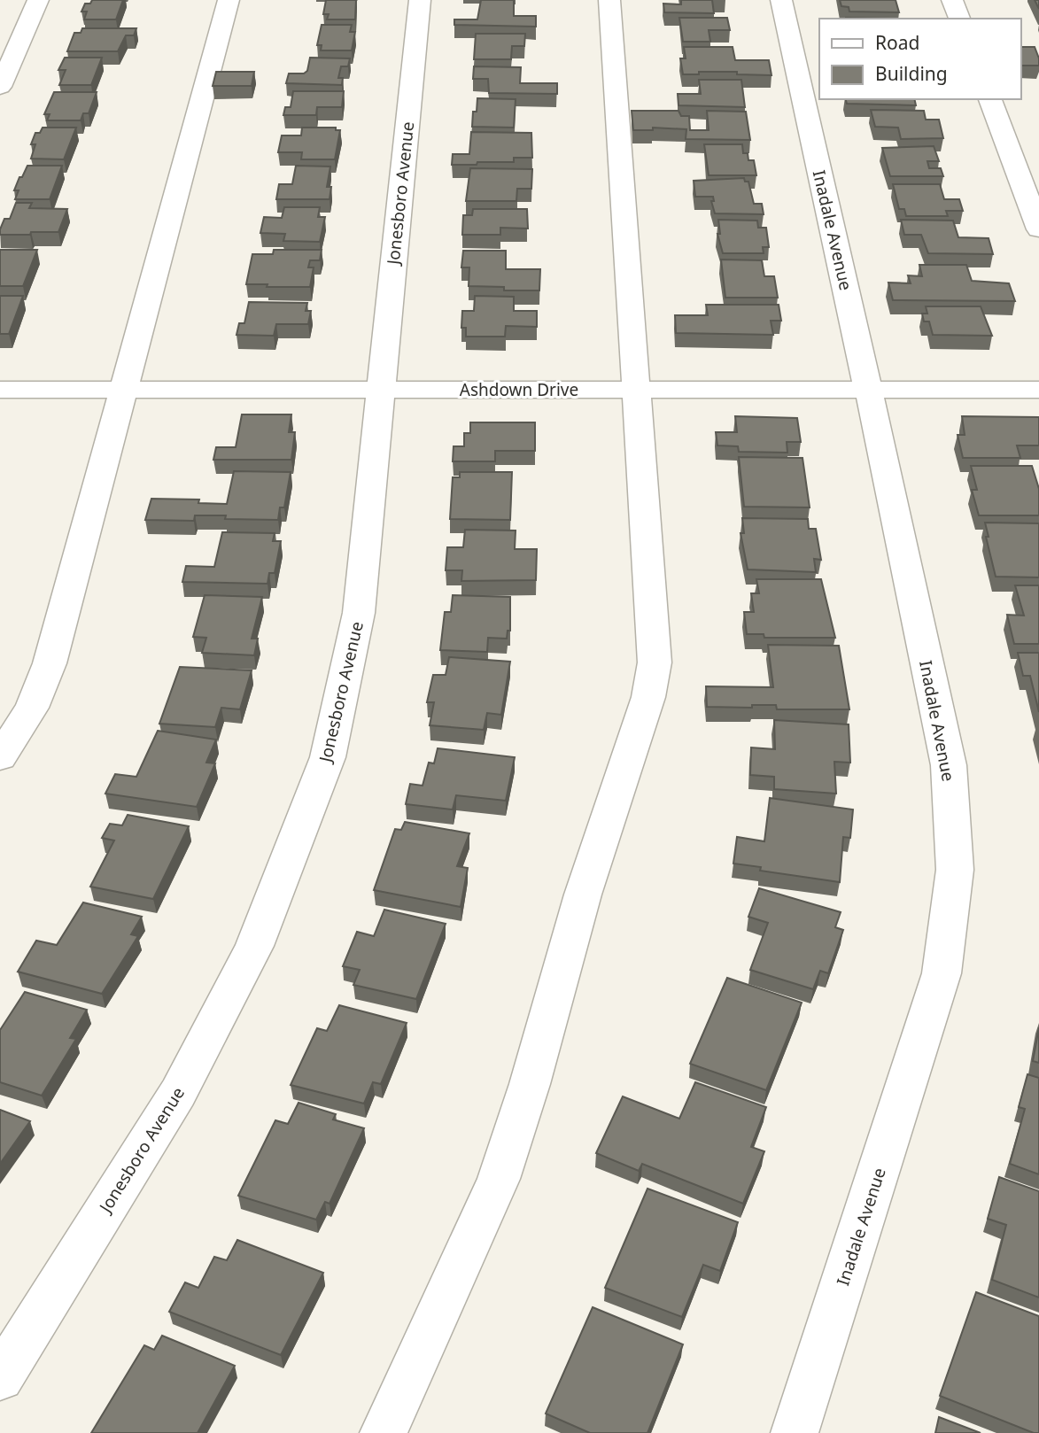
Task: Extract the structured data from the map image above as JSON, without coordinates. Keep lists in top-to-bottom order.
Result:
{
  "streets": {
    "street": ["Jonesboro Avenue", "Inadale Avenue", "Ashdown Drive"]
  },
  "crossings": [
    ["Jonesboro Avenue", "Ashdown Drive"],
    ["Inadale Avenue", "Ashdown Drive"]
  ],
  "legend": ["Road", "Building"]
}
